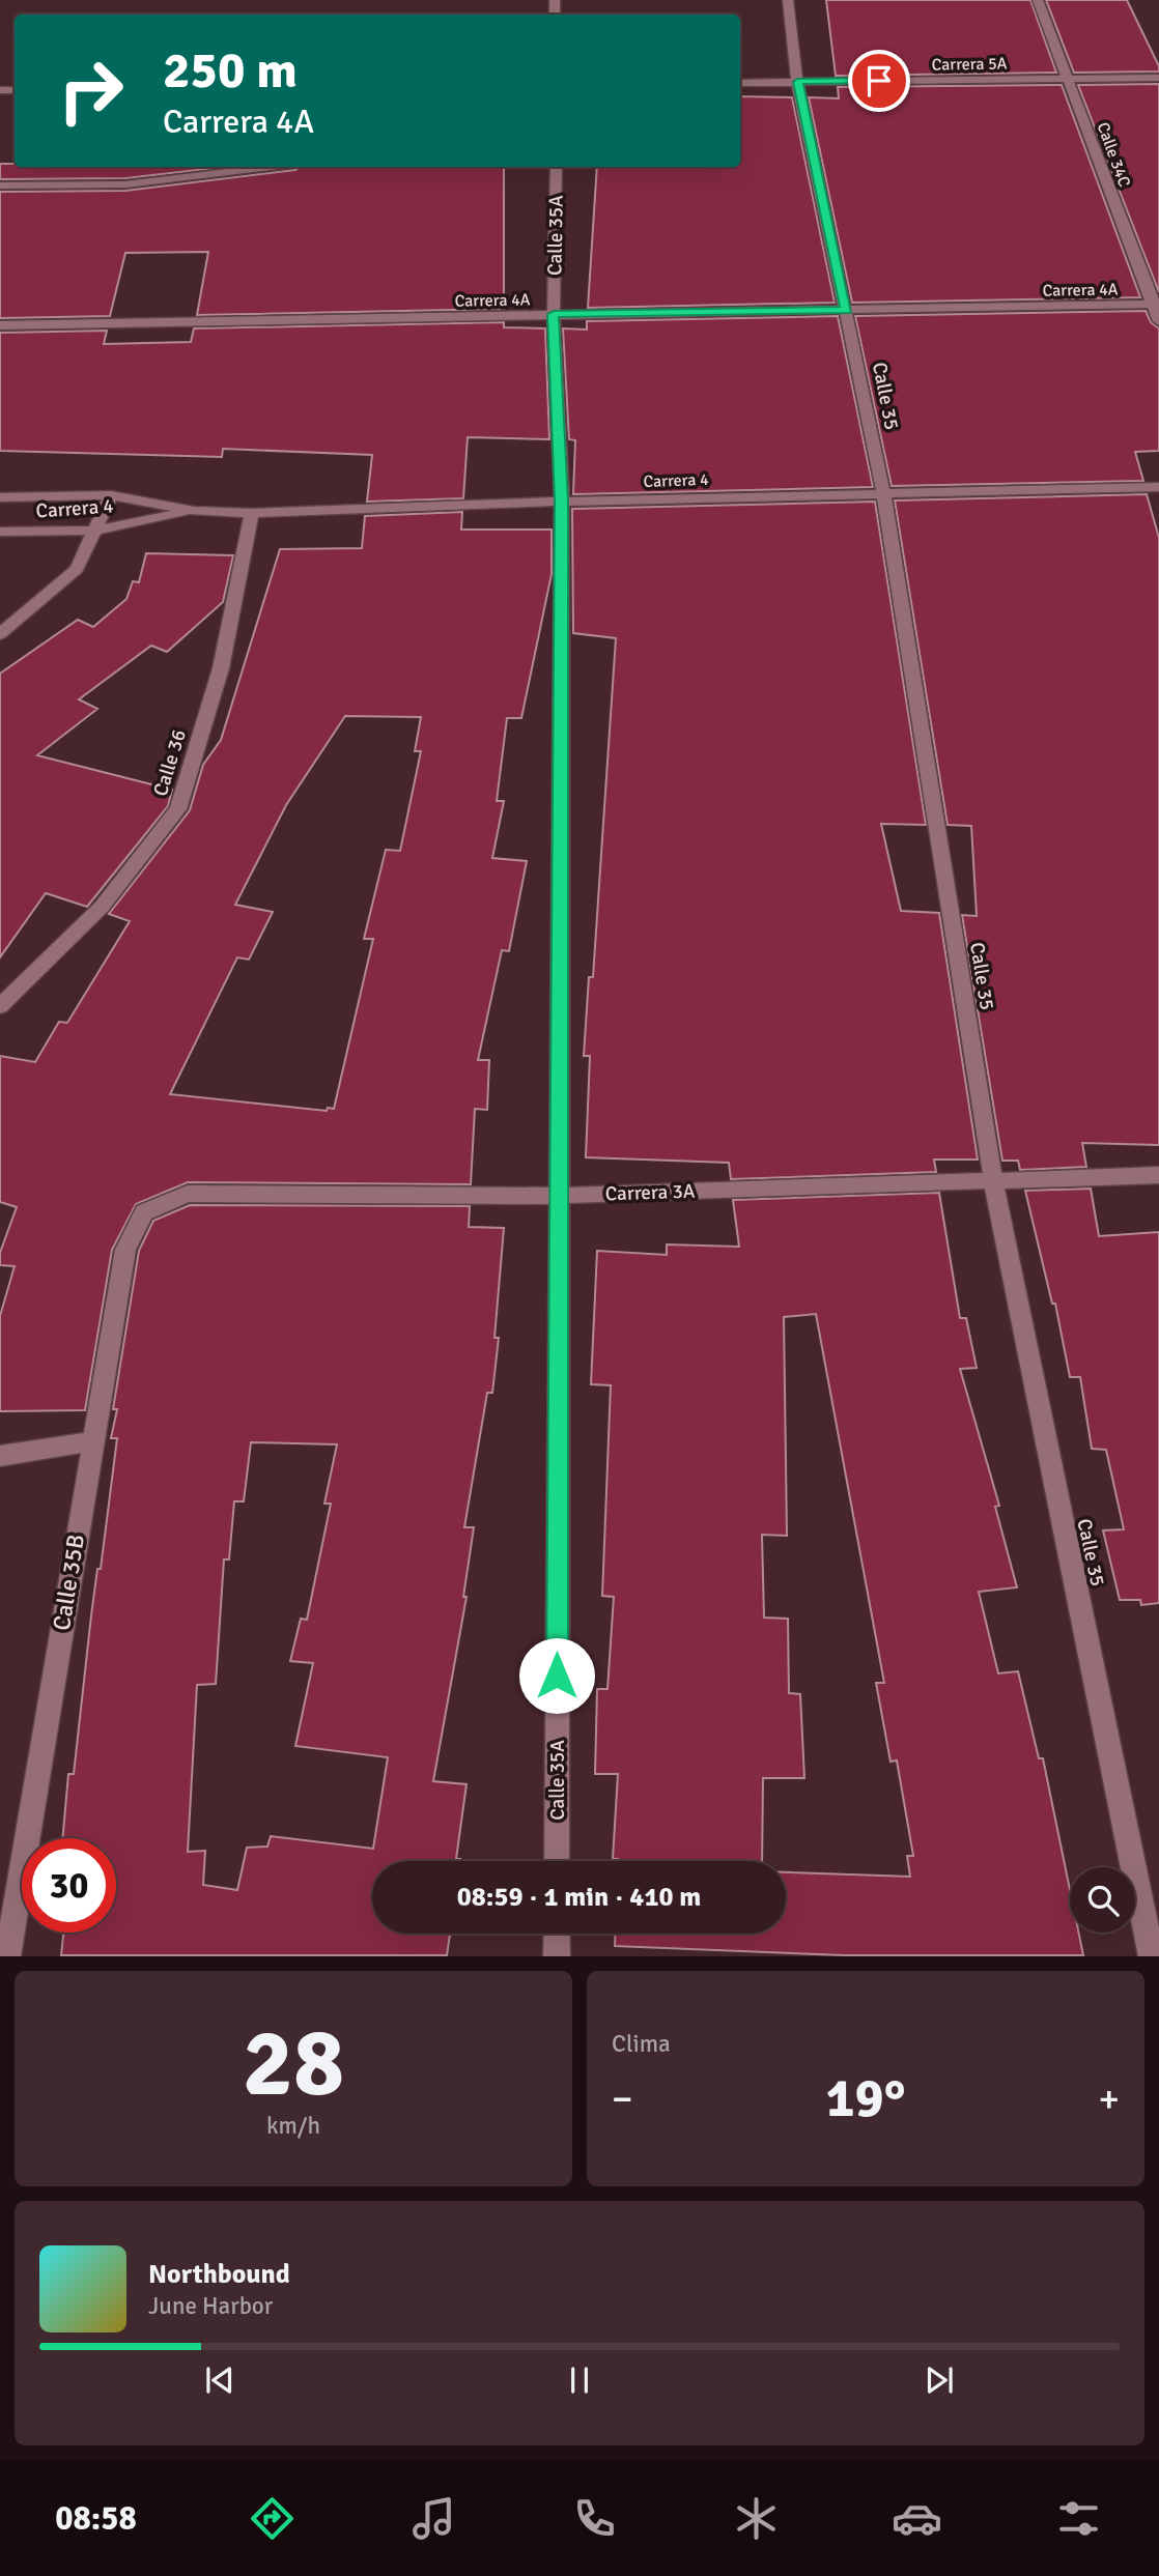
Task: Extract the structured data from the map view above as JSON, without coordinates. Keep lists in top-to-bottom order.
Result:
{
  "streets": {
    "street": [
      "Carrera 5A",
      "Calle 34C",
      "Calle 35A",
      "Carrera 4A",
      "Calle 35",
      "Carrera 4",
      "Calle 36",
      "Carrera 3A",
      "Calle 35B"
    ]
  },
  "crossings": [
    ["Carrera 5A", "Calle 34C"],
    ["Carrera 5A", "Calle 35"],
    ["Calle 34C", "Carrera 4A"],
    ["Calle 35A", "Carrera 4A"],
    ["Calle 35A", "Carrera 4"],
    ["Calle 35A", "Carrera 3A"],
    ["Carrera 4A", "Calle 35"],
    ["Calle 35", "Carrera 4"],
    ["Calle 35", "Carrera 3A"],
    ["Carrera 4", "Calle 36"],
    ["Carrera 3A", "Calle 35B"]
  ],
  "page": {
    "turn": ["250 m", "Carrera 4A"],
    "limit": "30",
    "trip": "08:59 · 1 min · 410 m",
    "tile": [
      ["28", "km/h"],
      "Clima"
    ],
    "heat": ["−", "19°", "+"],
    "song": ["Northbound", "June Harbor"],
    "tabs": "08:58"
  }
}
